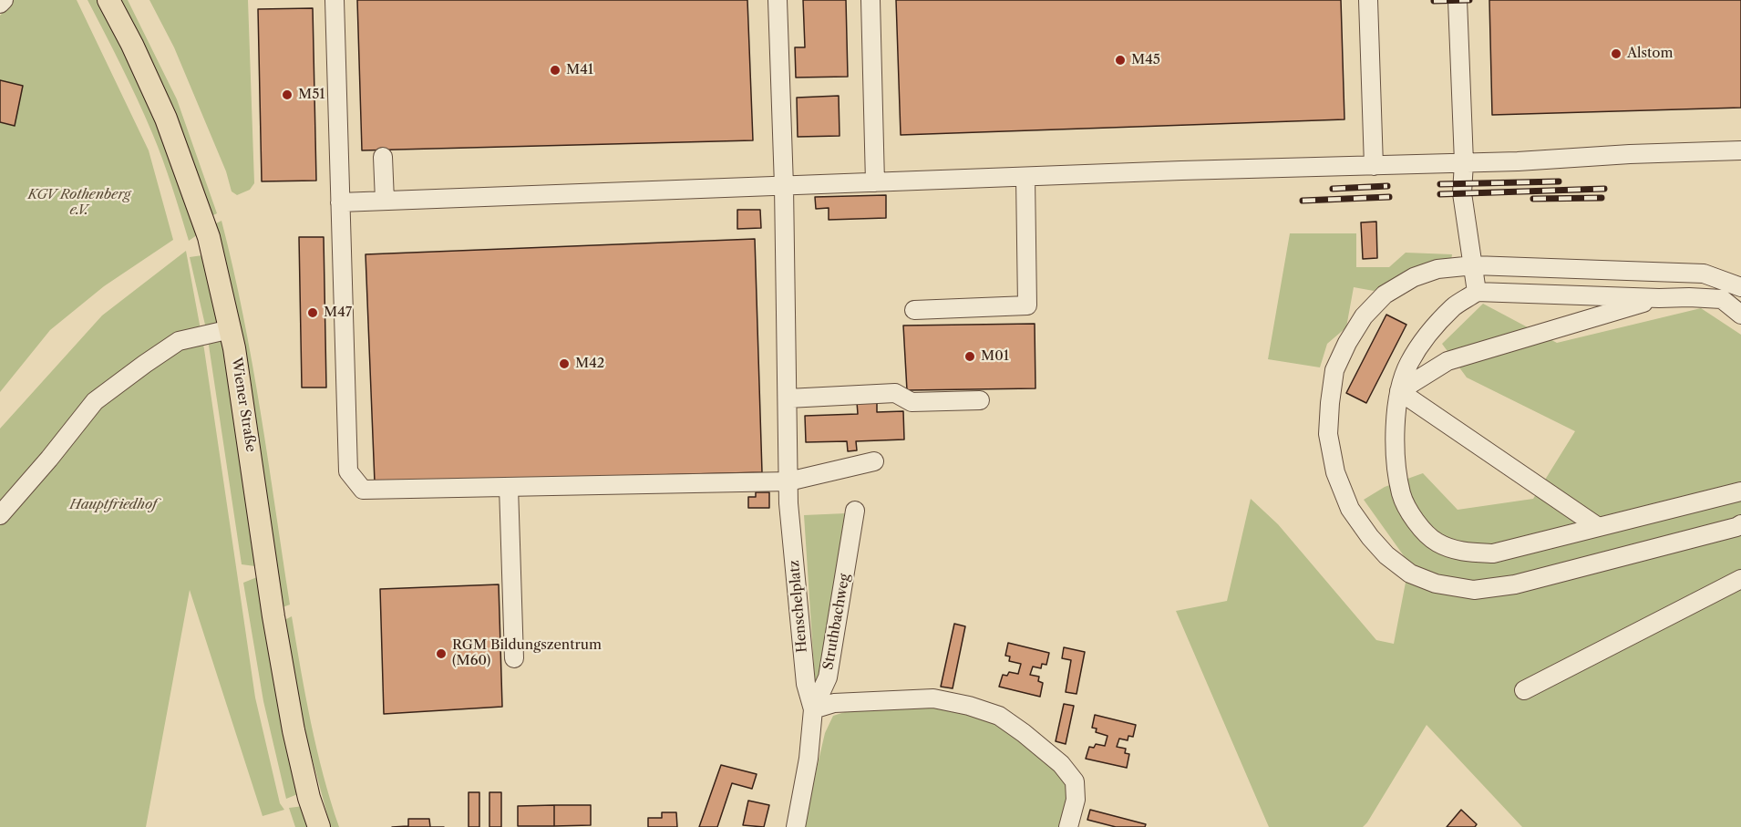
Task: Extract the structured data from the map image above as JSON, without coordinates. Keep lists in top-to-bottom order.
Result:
{
  "streets": {
    "main road": ["Wiener Straße"],
    "street": ["Henschelplatz", "Struthbachweg"]
  },
  "crossings": [
    ["Henschelplatz", "Struthbachweg"]
  ],
  "parks": ["KGV Rothenberg e.V.", "Hauptfriedhof"],
  "places": [
    "Alstom",
    "M45",
    "M41",
    "M51",
    "M47",
    "M01",
    "M42",
    "RGM Bildungszentrum (M60)"
  ]
}
